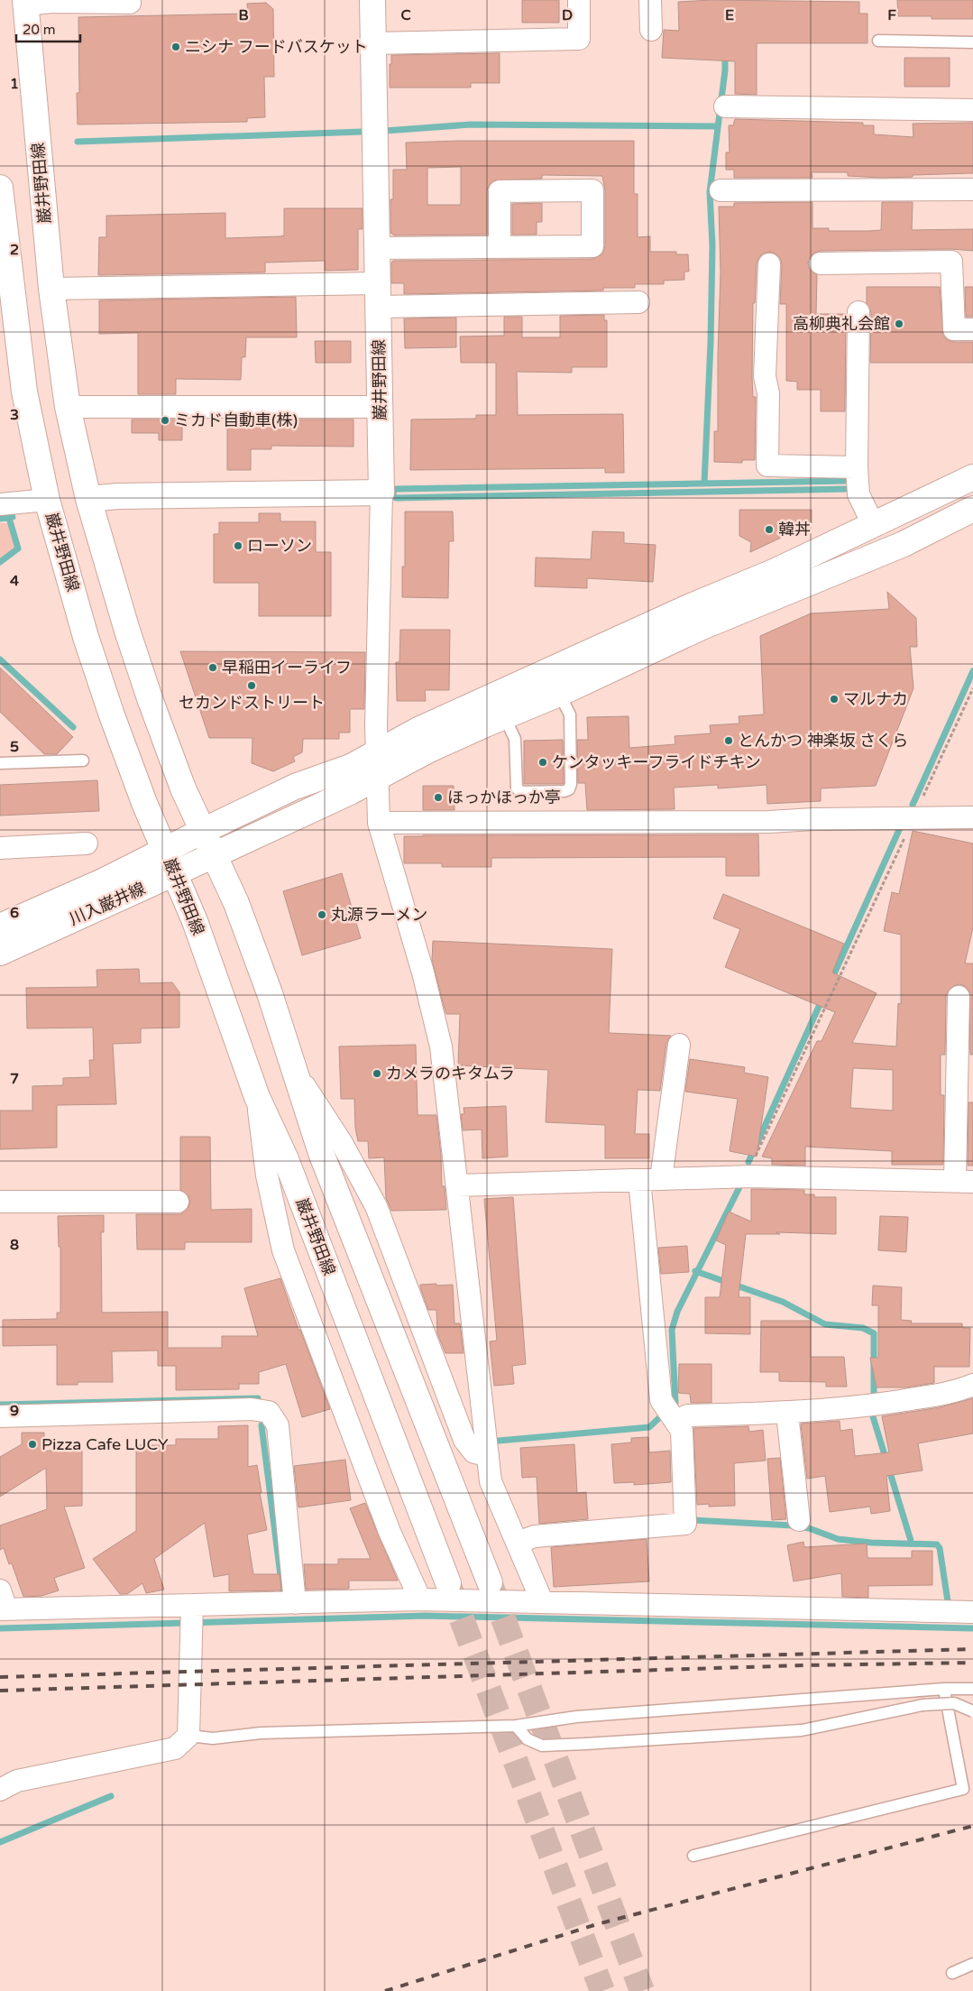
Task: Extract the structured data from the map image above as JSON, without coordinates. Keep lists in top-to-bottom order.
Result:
{
  "streets": {
    "main road": ["巌井野田線", "川入巌井線"]
  },
  "crossings": [
    ["巌井野田線", "川入巌井線"]
  ],
  "places": [
    "ニシナ フードバスケット",
    "高柳典礼会館",
    "ミカド自動車(株)",
    "韓丼",
    "ローソン",
    "早稲田イーライフ",
    "セカンドストリート",
    "マルナカ",
    "とんかつ 神楽坂 さくら",
    "ケンタッキーフライドチキン",
    "ほっかほっか亭",
    "丸源ラーメン",
    "カメラのキタムラ",
    "Pizza Cafe LUCY"
  ],
  "scale_bar": "20 m",
  "grid": {
    "columns": [
      "B",
      "C",
      "D",
      "E",
      "F"
    ],
    "rows": [
      "1",
      "2",
      "3",
      "4",
      "5",
      "6",
      "7",
      "8",
      "9"
    ]
  }
}
